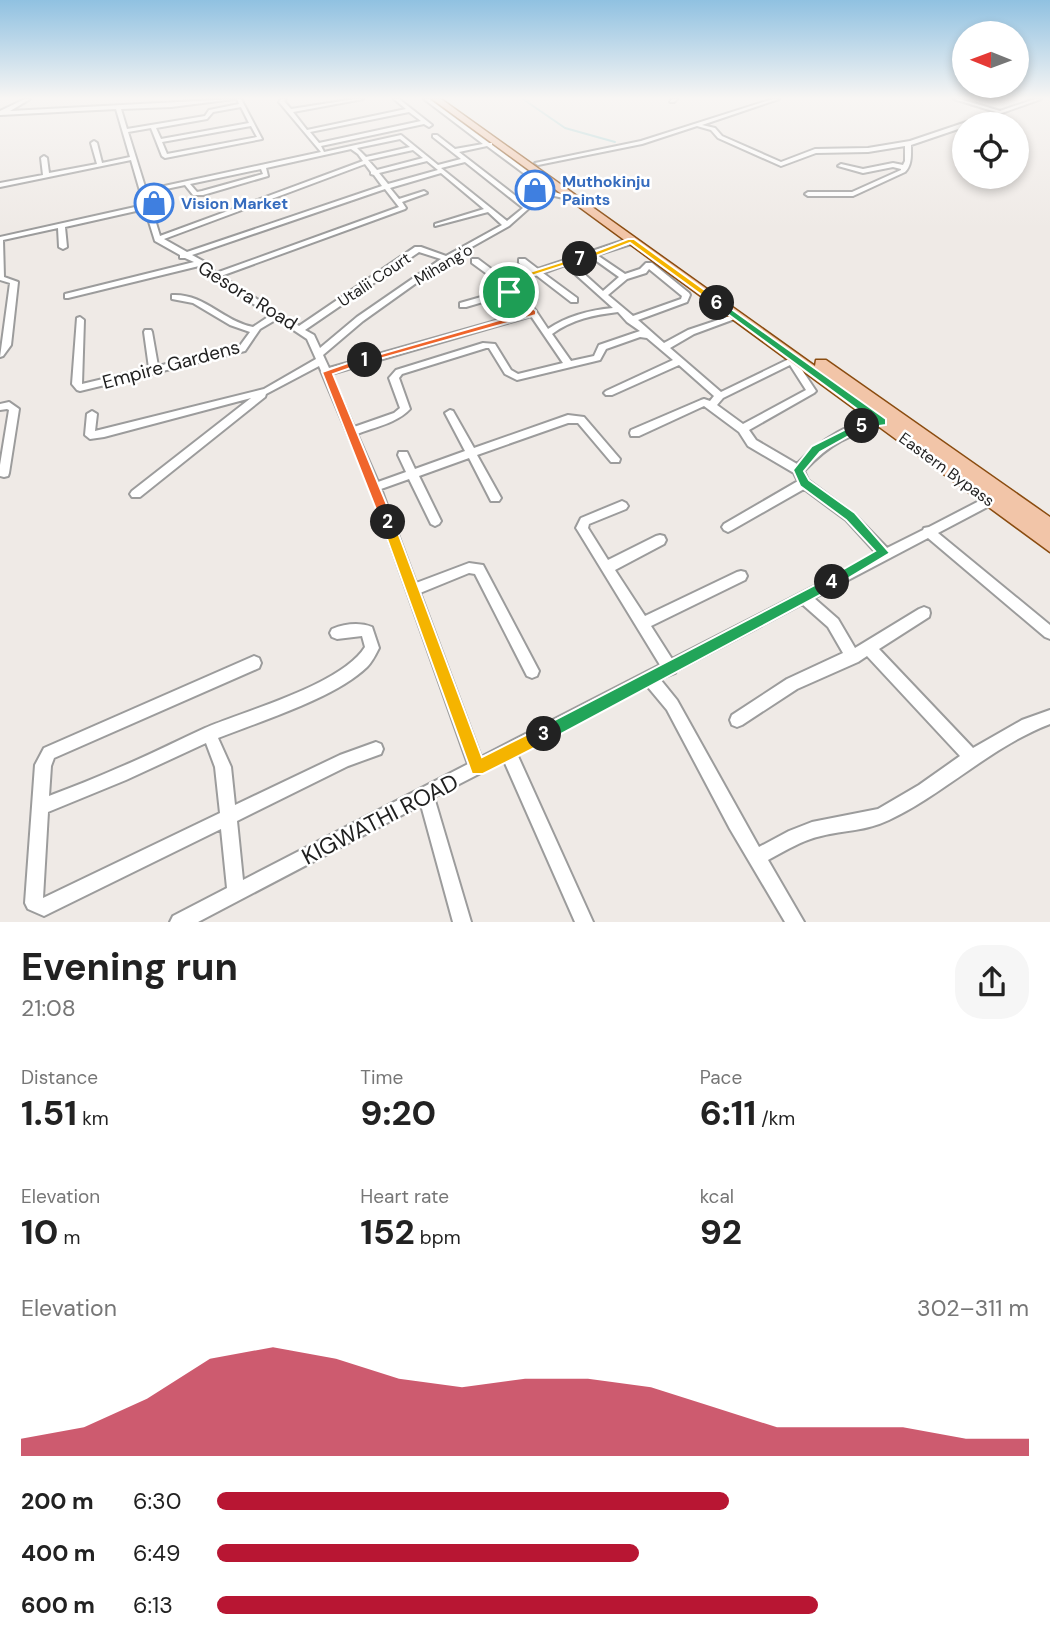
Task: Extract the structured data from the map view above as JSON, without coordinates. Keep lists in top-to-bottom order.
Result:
{
  "streets": {
    "main road": ["Eastern Bypass"],
    "street": [
      "Mihang'o",
      "Utalii Court",
      "Gesora Road",
      "Empire Gardens",
      "KIGWATHI ROAD"
    ]
  },
  "crossings": [
    ["Mihang'o", "Utalii Court"],
    ["Mihang'o", "Gesora Road"],
    ["Mihang'o", "Eastern Bypass"],
    ["Utalii Court", "Gesora Road"],
    ["Gesora Road", "Empire Gardens"],
    ["Gesora Road", "KIGWATHI ROAD"],
    ["Eastern Bypass", "KIGWATHI ROAD"]
  ],
  "places": {
    "shop": ["Muthokinju Paints", "Vision Market"]
  },
  "north": "left",
  "page": {
    "pins": [
      "7",
      "6",
      "1",
      "5",
      "2",
      "4",
      "3"
    ],
    "heading": ["Evening run", "21:08"],
    "stats": [
      ["Distance", "1.51 km"],
      ["Time", "9:20"],
      ["Pace", "6:11 /km"],
      ["Elevation", "10 m"],
      ["Heart rate", "152 bpm"],
      ["kcal", "92"]
    ],
    "chart": ["Elevation", "302–311 m"],
    "list": [
      {
        "name": "200 m",
        "note": "6:30"
      },
      {
        "name": "400 m",
        "note": "6:49"
      },
      {
        "name": "600 m",
        "note": "6:13"
      }
    ]
  }
}
